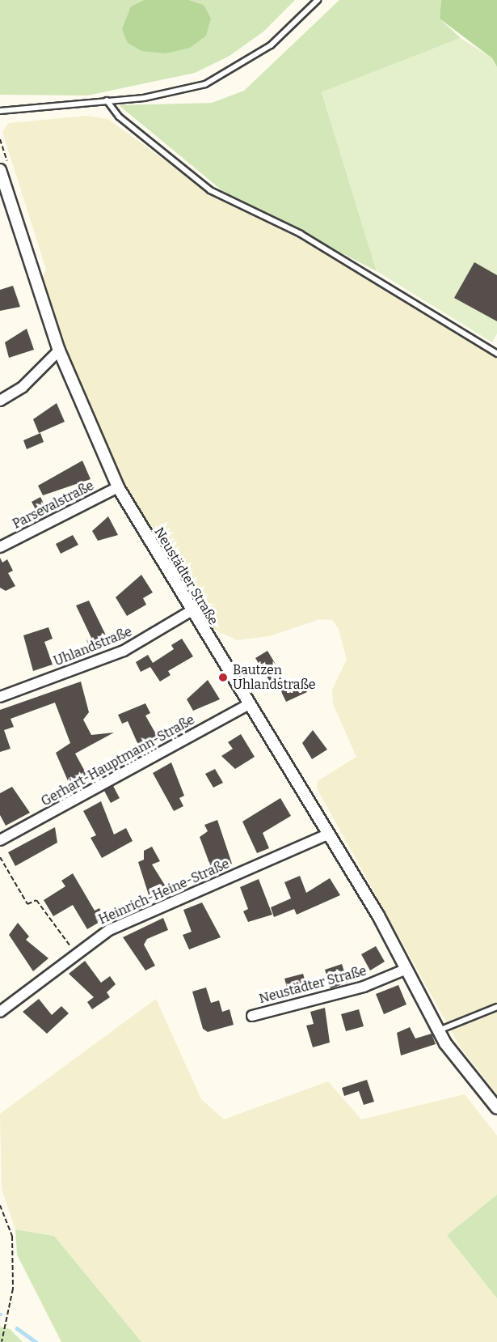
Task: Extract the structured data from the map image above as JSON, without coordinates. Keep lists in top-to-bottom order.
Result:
{
  "streets": {
    "street": [
      "Parsevalstraße",
      "Neustädter Straße",
      "Uhlandstraße",
      "Gerhart-Hauptmann-Straße",
      "Heinrich-Heine-Straße"
    ]
  },
  "crossings": [
    ["Parsevalstraße", "Neustädter Straße"],
    ["Neustädter Straße", "Uhlandstraße"],
    ["Neustädter Straße", "Gerhart-Hauptmann-Straße"],
    ["Neustädter Straße", "Heinrich-Heine-Straße"]
  ],
  "places": ["Bautzen Uhlandstraße"]
}
